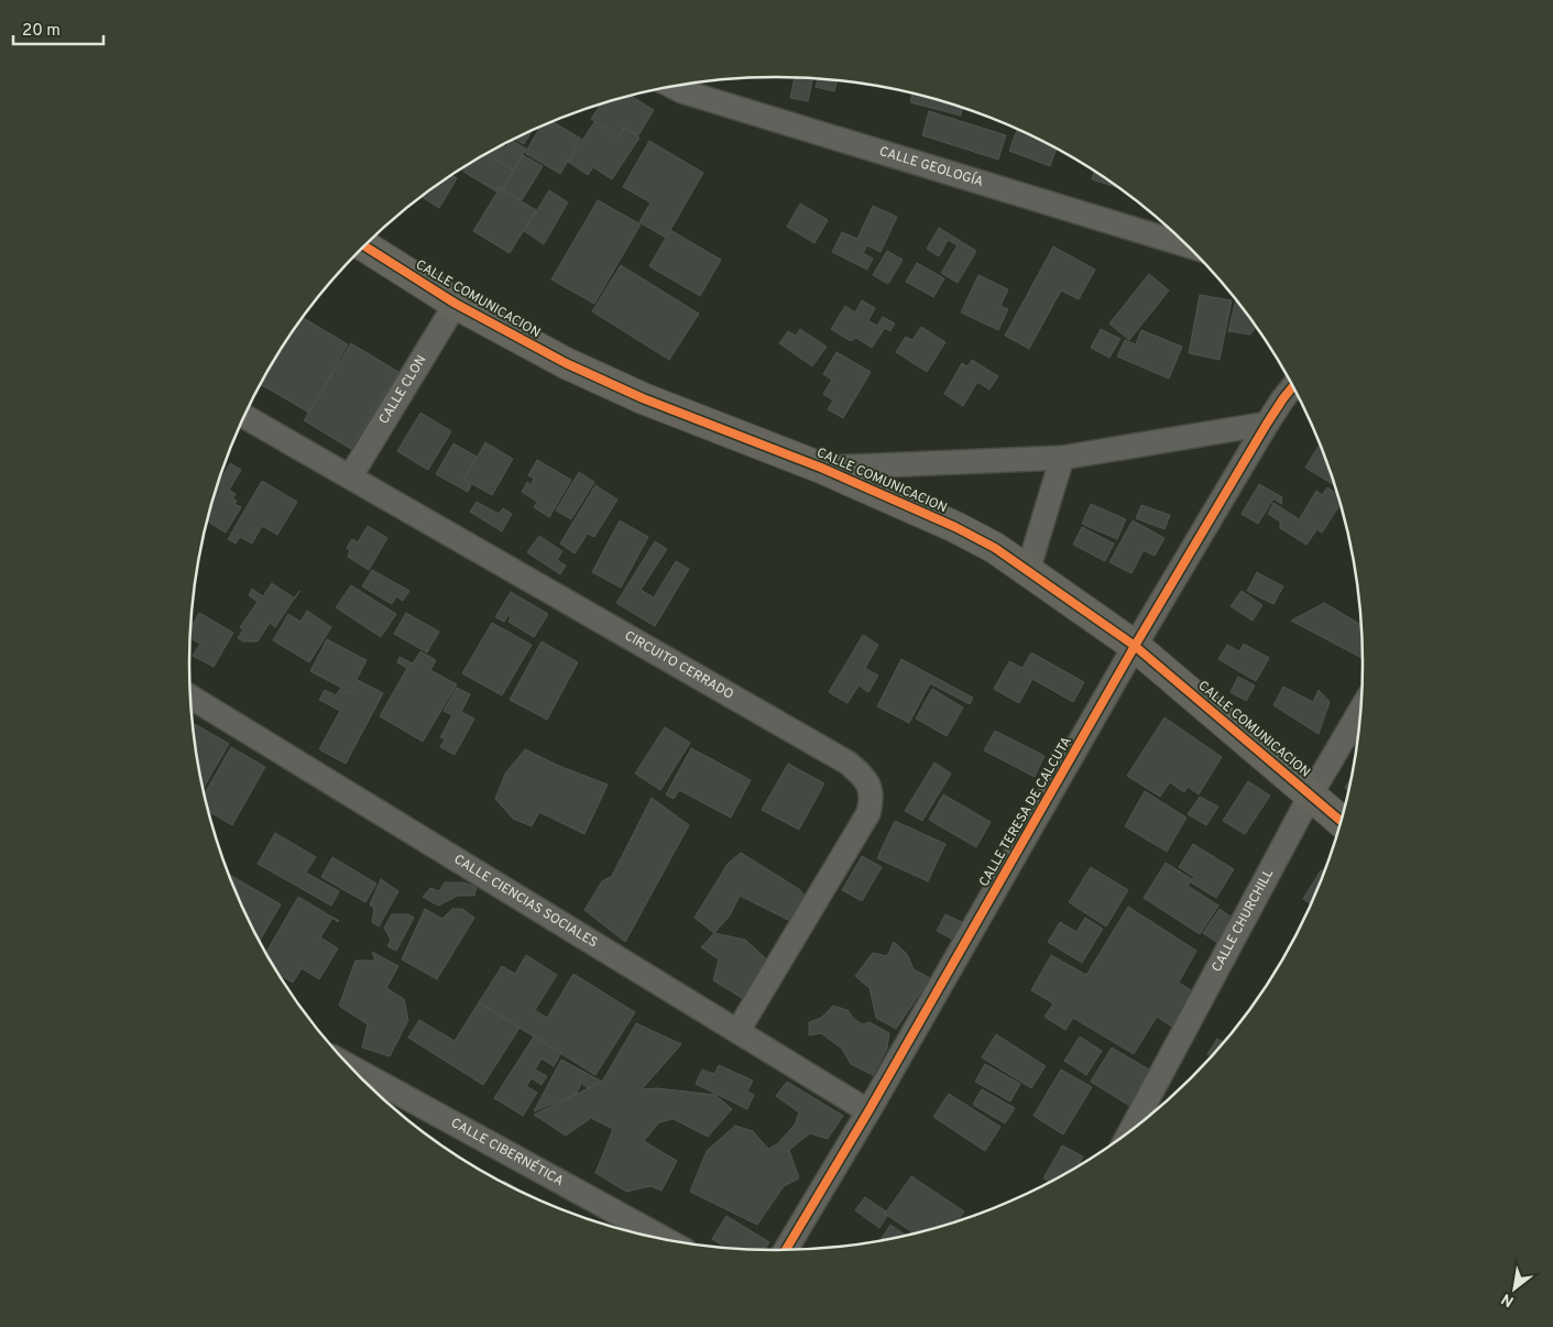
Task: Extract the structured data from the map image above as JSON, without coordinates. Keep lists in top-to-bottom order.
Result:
{
  "streets": {
    "street": [
      "CALLE GEOLOGÍA",
      "CALLE COMUNICACION",
      "CALLE CLON",
      "CIRCUITO CERRADO",
      "CALLE TERESA DE CALCUTA",
      "CALLE CIENCIAS SOCIALES",
      "CALLE CHURCHILL",
      "CALLE CIBERNÉTICA"
    ]
  },
  "crossings": [
    ["CALLE COMUNICACION", "CALLE CLON"],
    ["CALLE COMUNICACION", "CALLE TERESA DE CALCUTA"],
    ["CALLE COMUNICACION", "CALLE CHURCHILL"],
    ["CALLE CLON", "CIRCUITO CERRADO"],
    ["CIRCUITO CERRADO", "CALLE CIENCIAS SOCIALES"],
    ["CALLE TERESA DE CALCUTA", "CALLE CIENCIAS SOCIALES"]
  ],
  "scale_bar": "20 m",
  "north": "bottom left"
}
